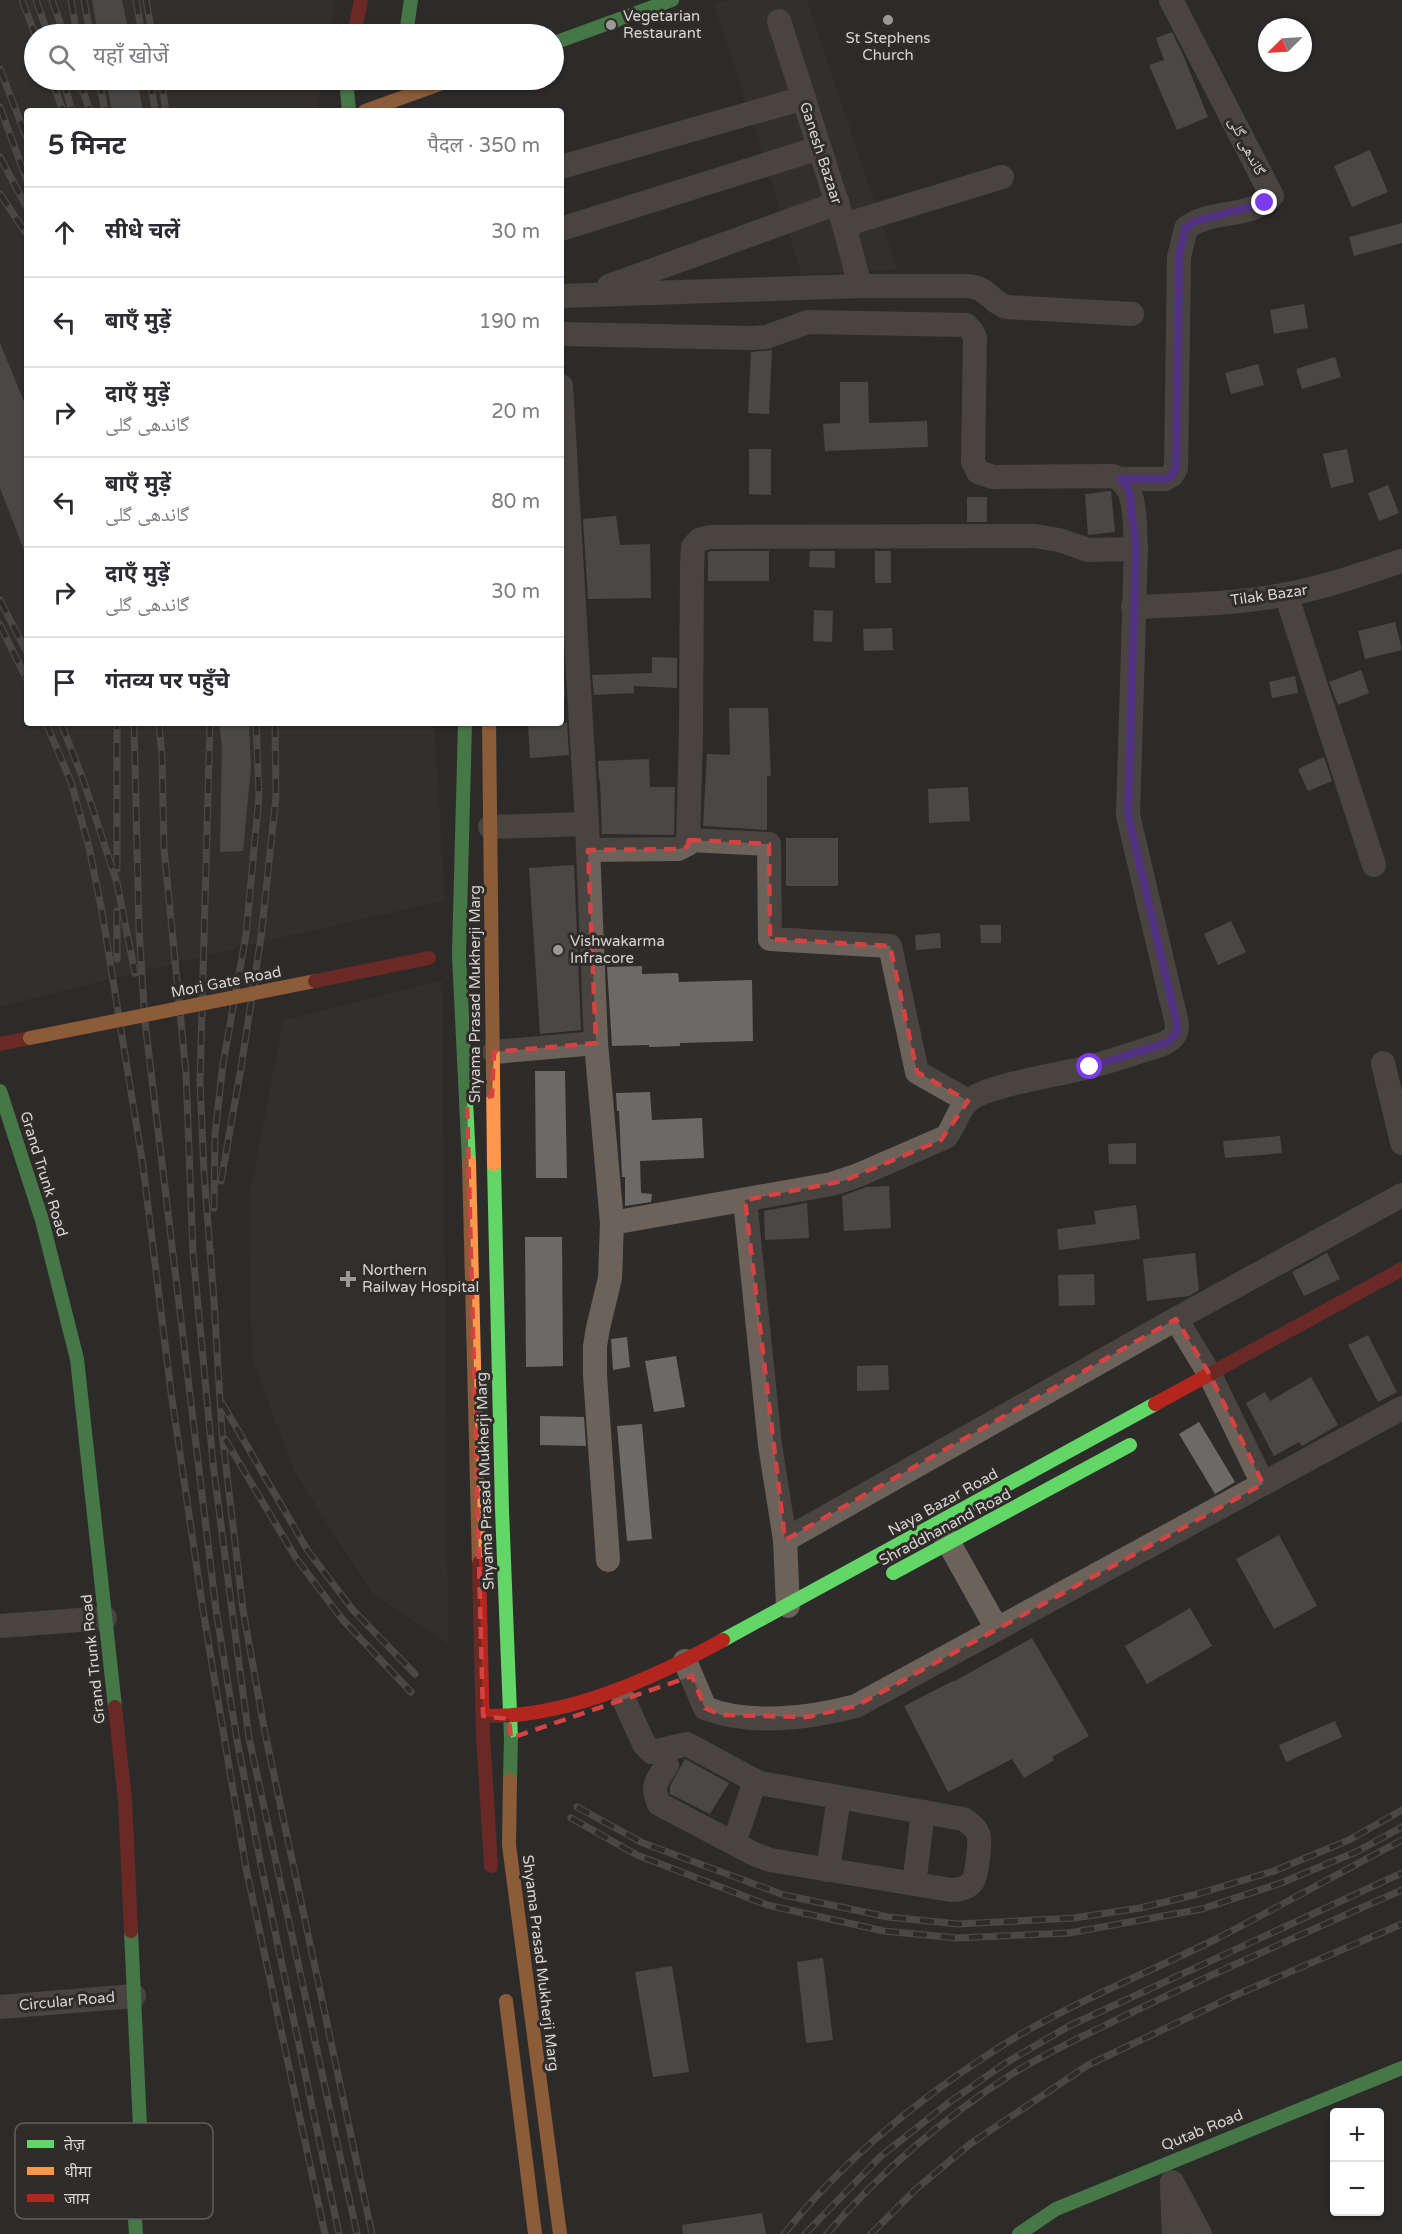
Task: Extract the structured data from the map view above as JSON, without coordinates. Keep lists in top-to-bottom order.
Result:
{
  "streets": {
    "main road": [
      "Mori Gate Road",
      "Shyama Prasad Mukherji Marg",
      "Grand Trunk Road",
      "Naya Bazar Road",
      "Shraddhanand Road",
      "Qutab Road"
    ],
    "street": [
      "گاندھی گلی",
      "Ganesh Bazaar",
      "Tilak Bazar",
      "Circular Road"
    ]
  },
  "crossings": [
    ["Mori Gate Road", "Shyama Prasad Mukherji Marg"],
    ["Shyama Prasad Mukherji Marg", "Naya Bazar Road"],
    ["Grand Trunk Road", "Circular Road"],
    ["Naya Bazar Road", "Shraddhanand Road"]
  ],
  "places": {
    "other": ["St Stephens Church", "Vegetarian Restaurant", "Vishwakarma Infracore"],
    "health": ["Northern Railway Hospital"]
  },
  "legend": ["तेज़", "धीमा", "जाम"],
  "north": "bottom left",
  "page": {
    "search": "यहाँ खोजें",
    "heading": ["5 मिनट", "पैदल · 350 m"],
    "list": [
      ["सीधे चलें", "30 m"],
      ["बाएँ मुड़ें", "190 m"],
      ["दाएँ मुड़ें", "گاندھی گلی", "20 m"],
      ["बाएँ मुड़ें", "گاندھی گلی", "80 m"],
      ["दाएँ मुड़ें", "گاندھی گلی", "30 m"],
      "गंतव्य पर पहुँचे"
    ],
    "map_buttons": ["+", "−"]
  }
}
